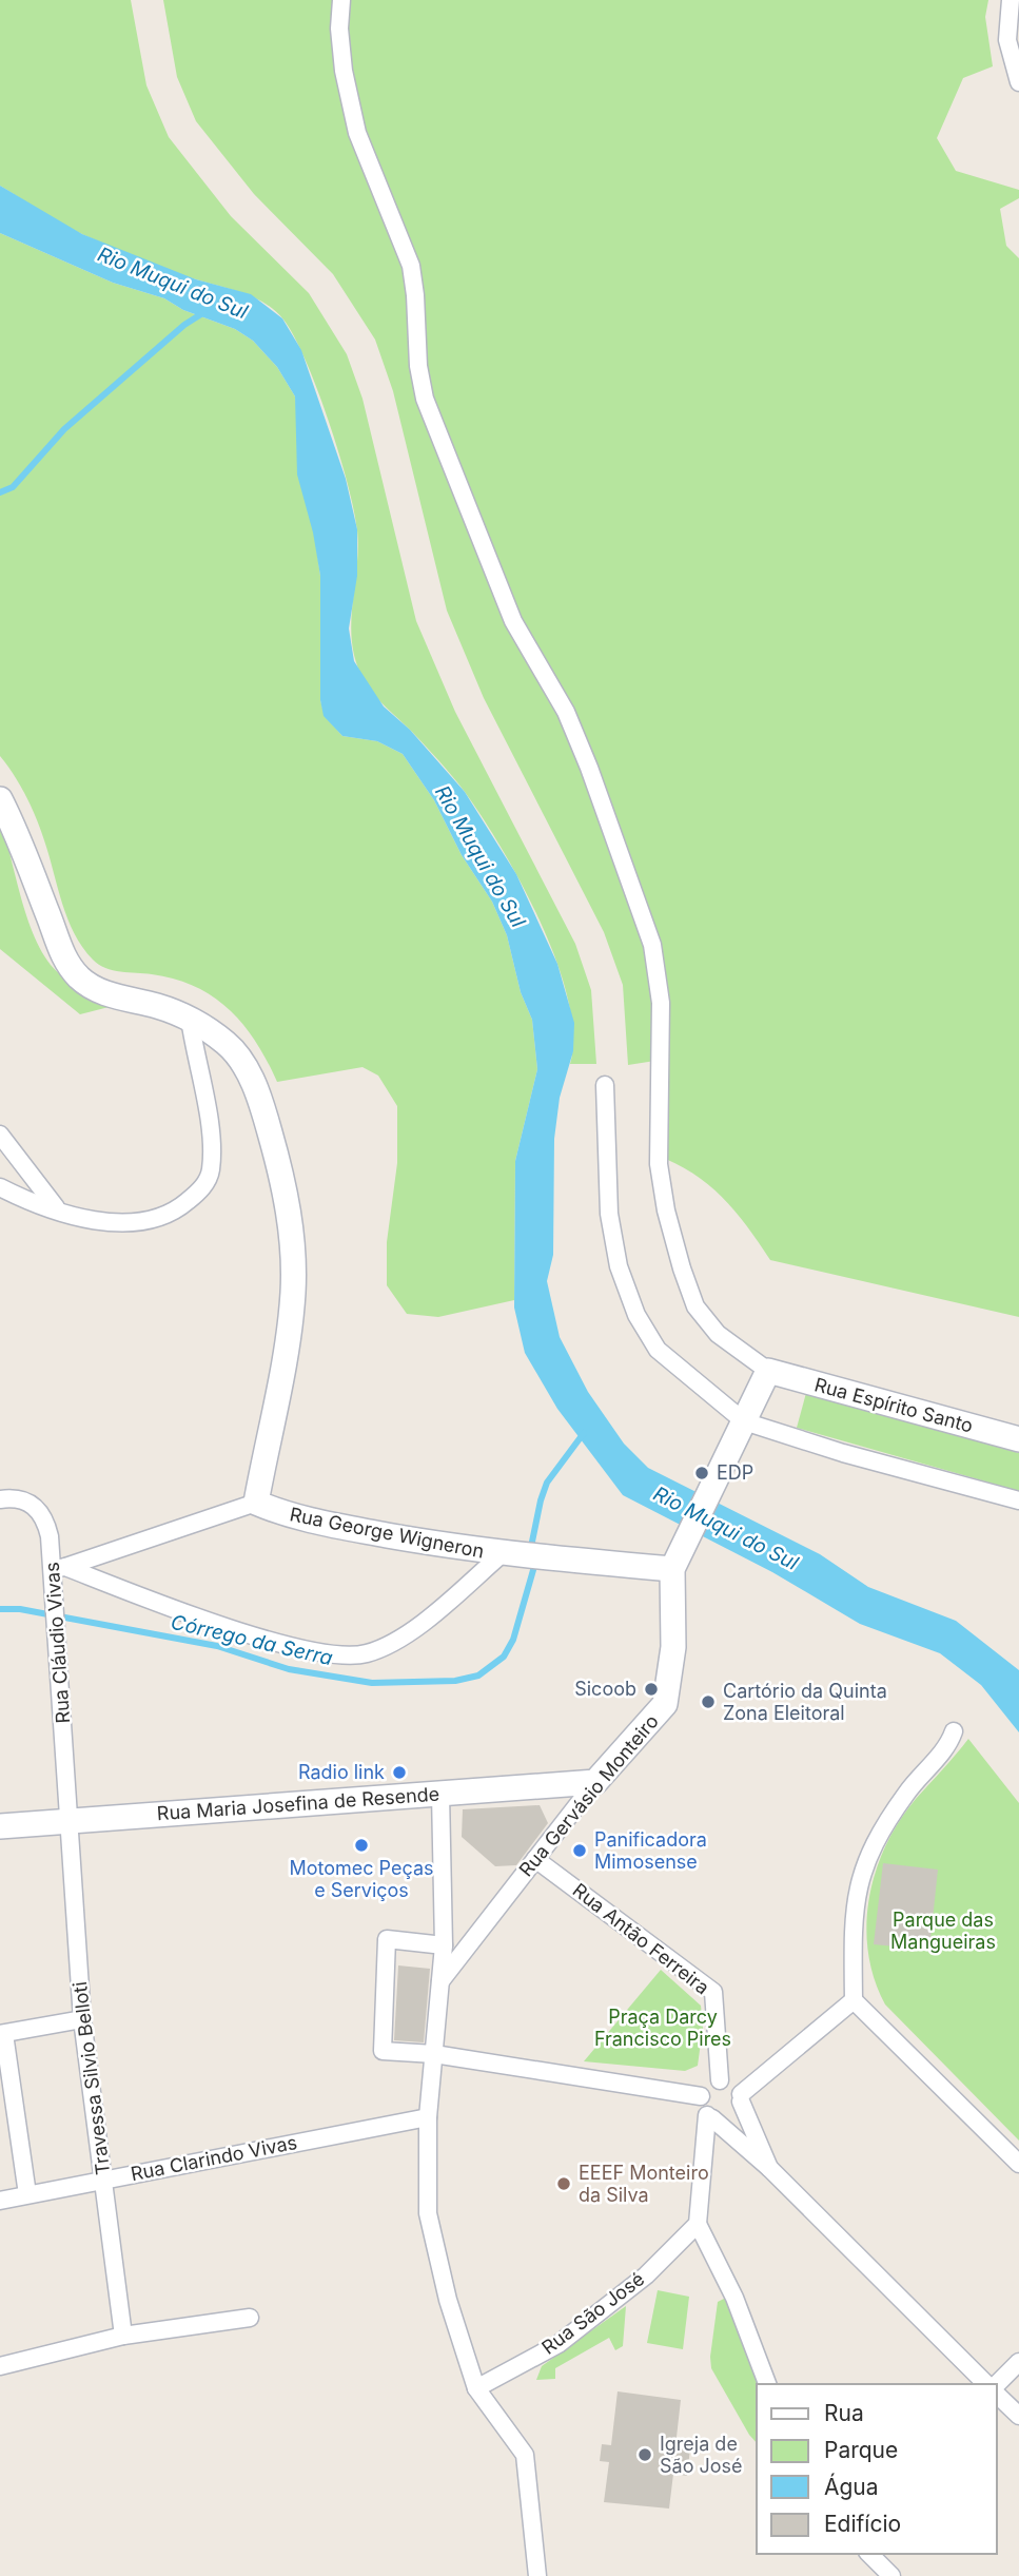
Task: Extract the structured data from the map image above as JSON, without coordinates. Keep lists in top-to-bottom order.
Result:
{
  "streets": {
    "main road": [
      "Rua Espírito Santo",
      "Rua George Wigneron",
      "Rua Gervásio Monteiro",
      "Rua Maria Josefina de Resende"
    ],
    "street": [
      "Rua Cláudio Vivas",
      "Rua Antão Ferreira",
      "Travessa Silvio Belloti",
      "Rua Clarindo Vivas",
      "Rua São José"
    ]
  },
  "crossings": [
    ["Rua George Wigneron", "Rua Gervásio Monteiro"],
    ["Rua Cláudio Vivas", "Rua Maria Josefina de Resende"],
    ["Rua Cláudio Vivas", "Travessa Silvio Belloti"],
    ["Rua Gervásio Monteiro", "Rua Maria Josefina de Resende"],
    ["Rua Gervásio Monteiro", "Rua Antão Ferreira"],
    ["Rua Maria Josefina de Resende", "Travessa Silvio Belloti"],
    ["Travessa Silvio Belloti", "Rua Clarindo Vivas"]
  ],
  "water": ["Rio Muqui do Sul", "Córrego da Serra"],
  "parks": ["Parque das Mangueiras", "Praça Darcy Francisco Pires"],
  "places": [
    "EDP",
    "Sicoob",
    "Cartório da Quinta Zona Eleitoral",
    "Radio link",
    "Motomec Peças e Serviços",
    "Panificadora Mimosense",
    "EEEF Monteiro da Silva",
    "Igreja de São José"
  ],
  "legend": [
    "Rua",
    "Parque",
    "Água",
    "Edifício"
  ]
}
